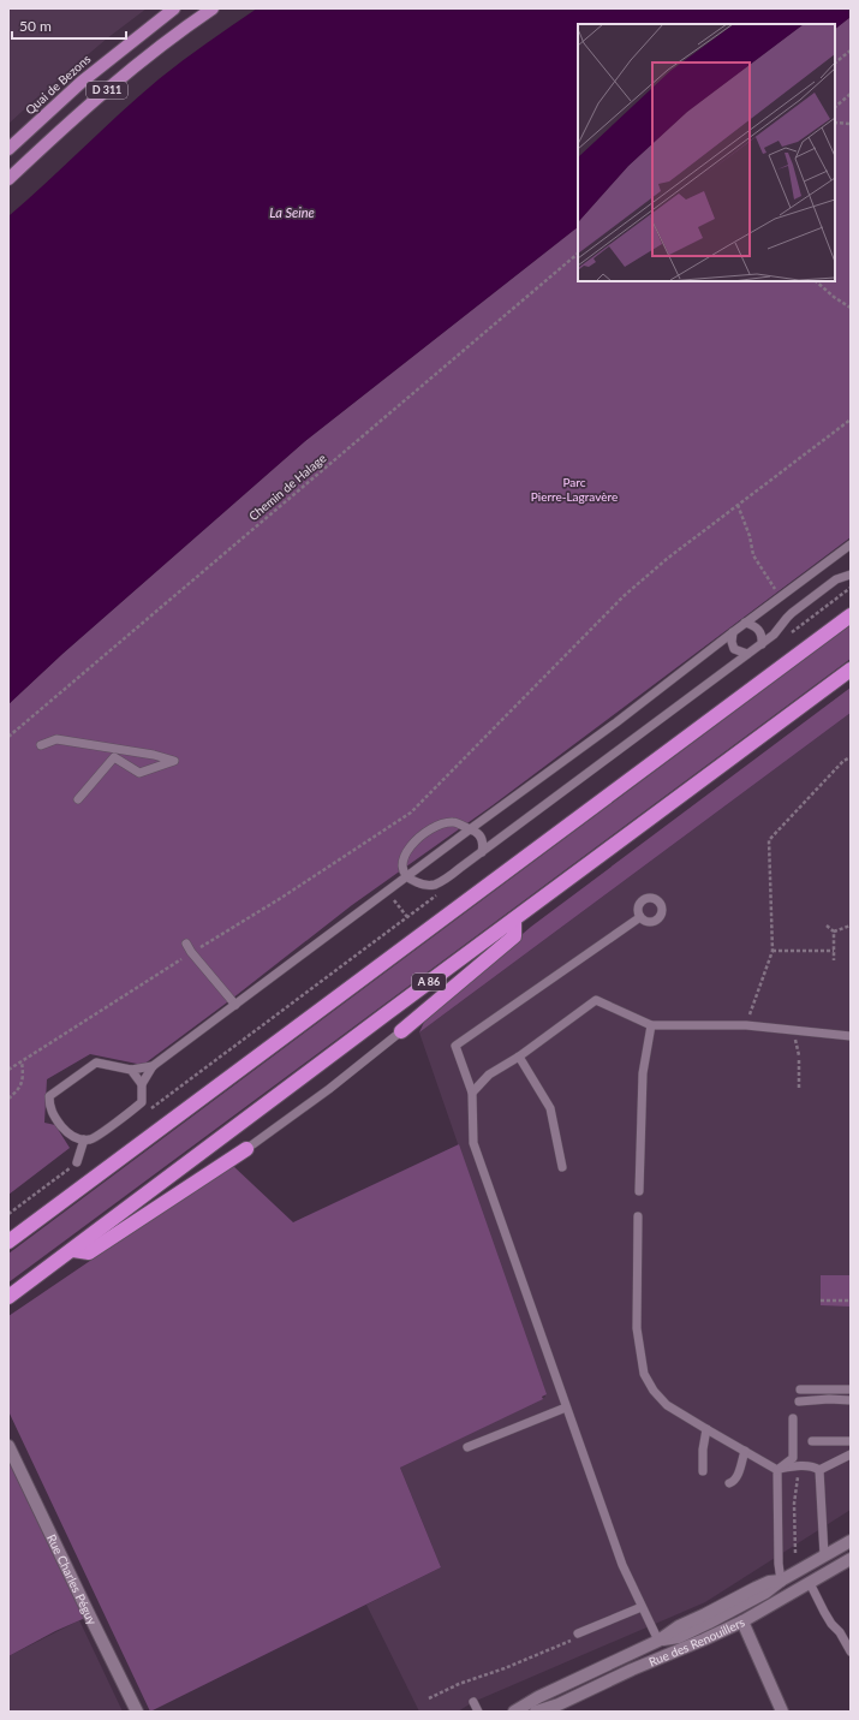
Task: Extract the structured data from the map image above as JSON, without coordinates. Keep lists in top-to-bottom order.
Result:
{
  "streets": {
    "highway": ["A 86"],
    "main road": ["Quai de Bezons", "D 311"],
    "street": ["Rue Charles Péguy", "Rue des Renouillers"],
    "path": ["Chemin de Halage"]
  },
  "water": ["La Seine"],
  "parks": ["Parc Pierre-Lagravère"],
  "scale_bar": "50 m"
}
